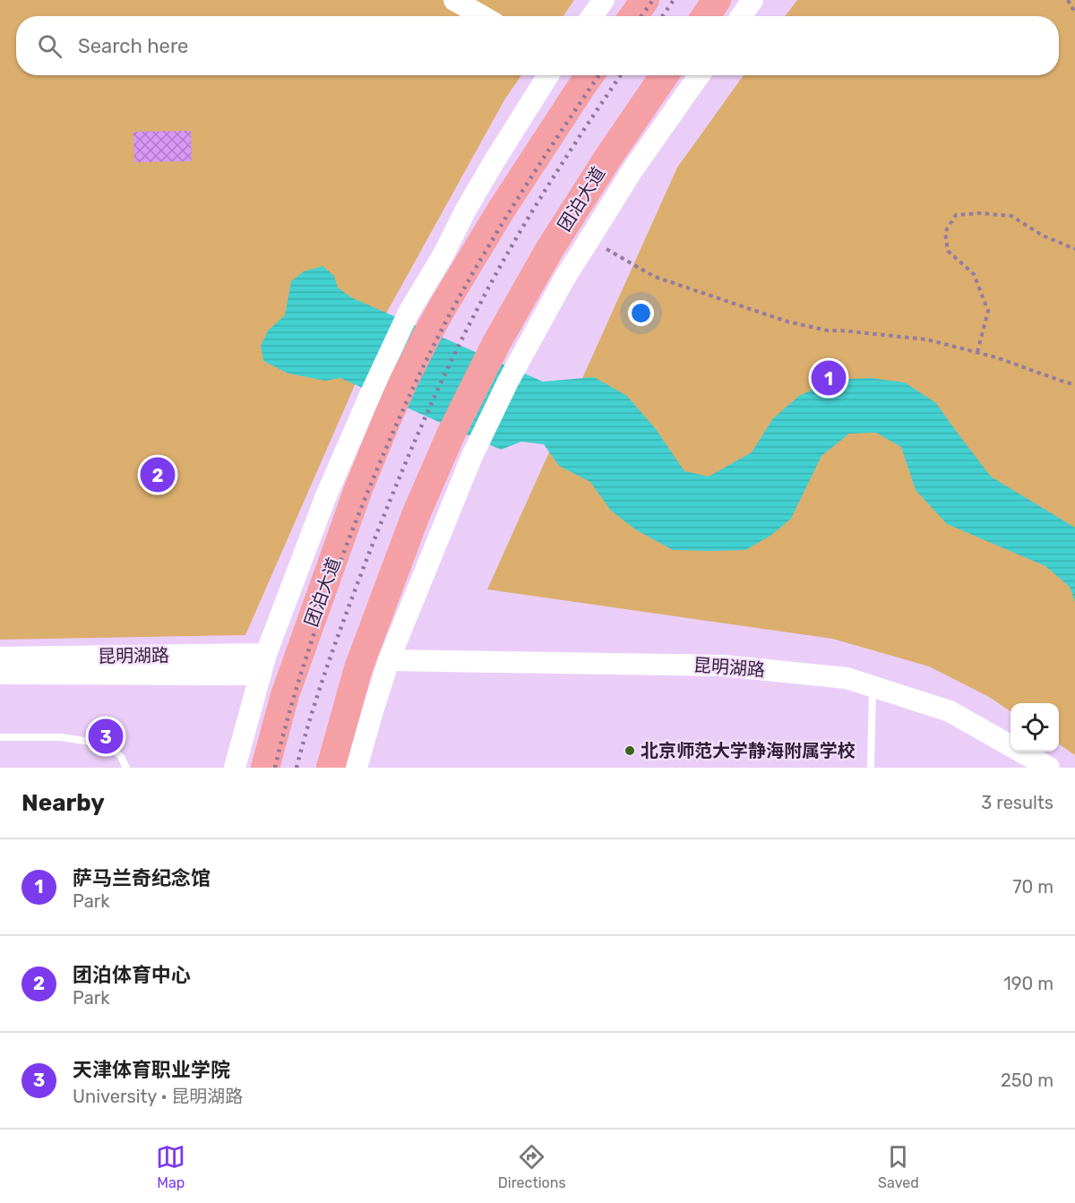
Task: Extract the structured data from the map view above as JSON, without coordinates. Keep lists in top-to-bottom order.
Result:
{
  "streets": {
    "highway": ["团泊大道"],
    "street": ["昆明湖路"]
  },
  "places": ["北京师范大学静海附属学校"],
  "page": {
    "search": "Search here",
    "pins": ["1", "2", "3"],
    "heading": ["Nearby", "3 results"],
    "list": [
      {
        "mark": "1",
        "name": "萨马兰奇纪念馆",
        "note": "Park",
        "value": "70 m"
      },
      {
        "mark": "2",
        "name": "团泊体育中心",
        "note": "Park",
        "value": "190 m"
      },
      {
        "mark": "3",
        "name": "天津体育职业学院",
        "note": "University · 昆明湖路",
        "value": "250 m"
      }
    ],
    "nav": ["Map", "Directions", "Saved"]
  }
}
